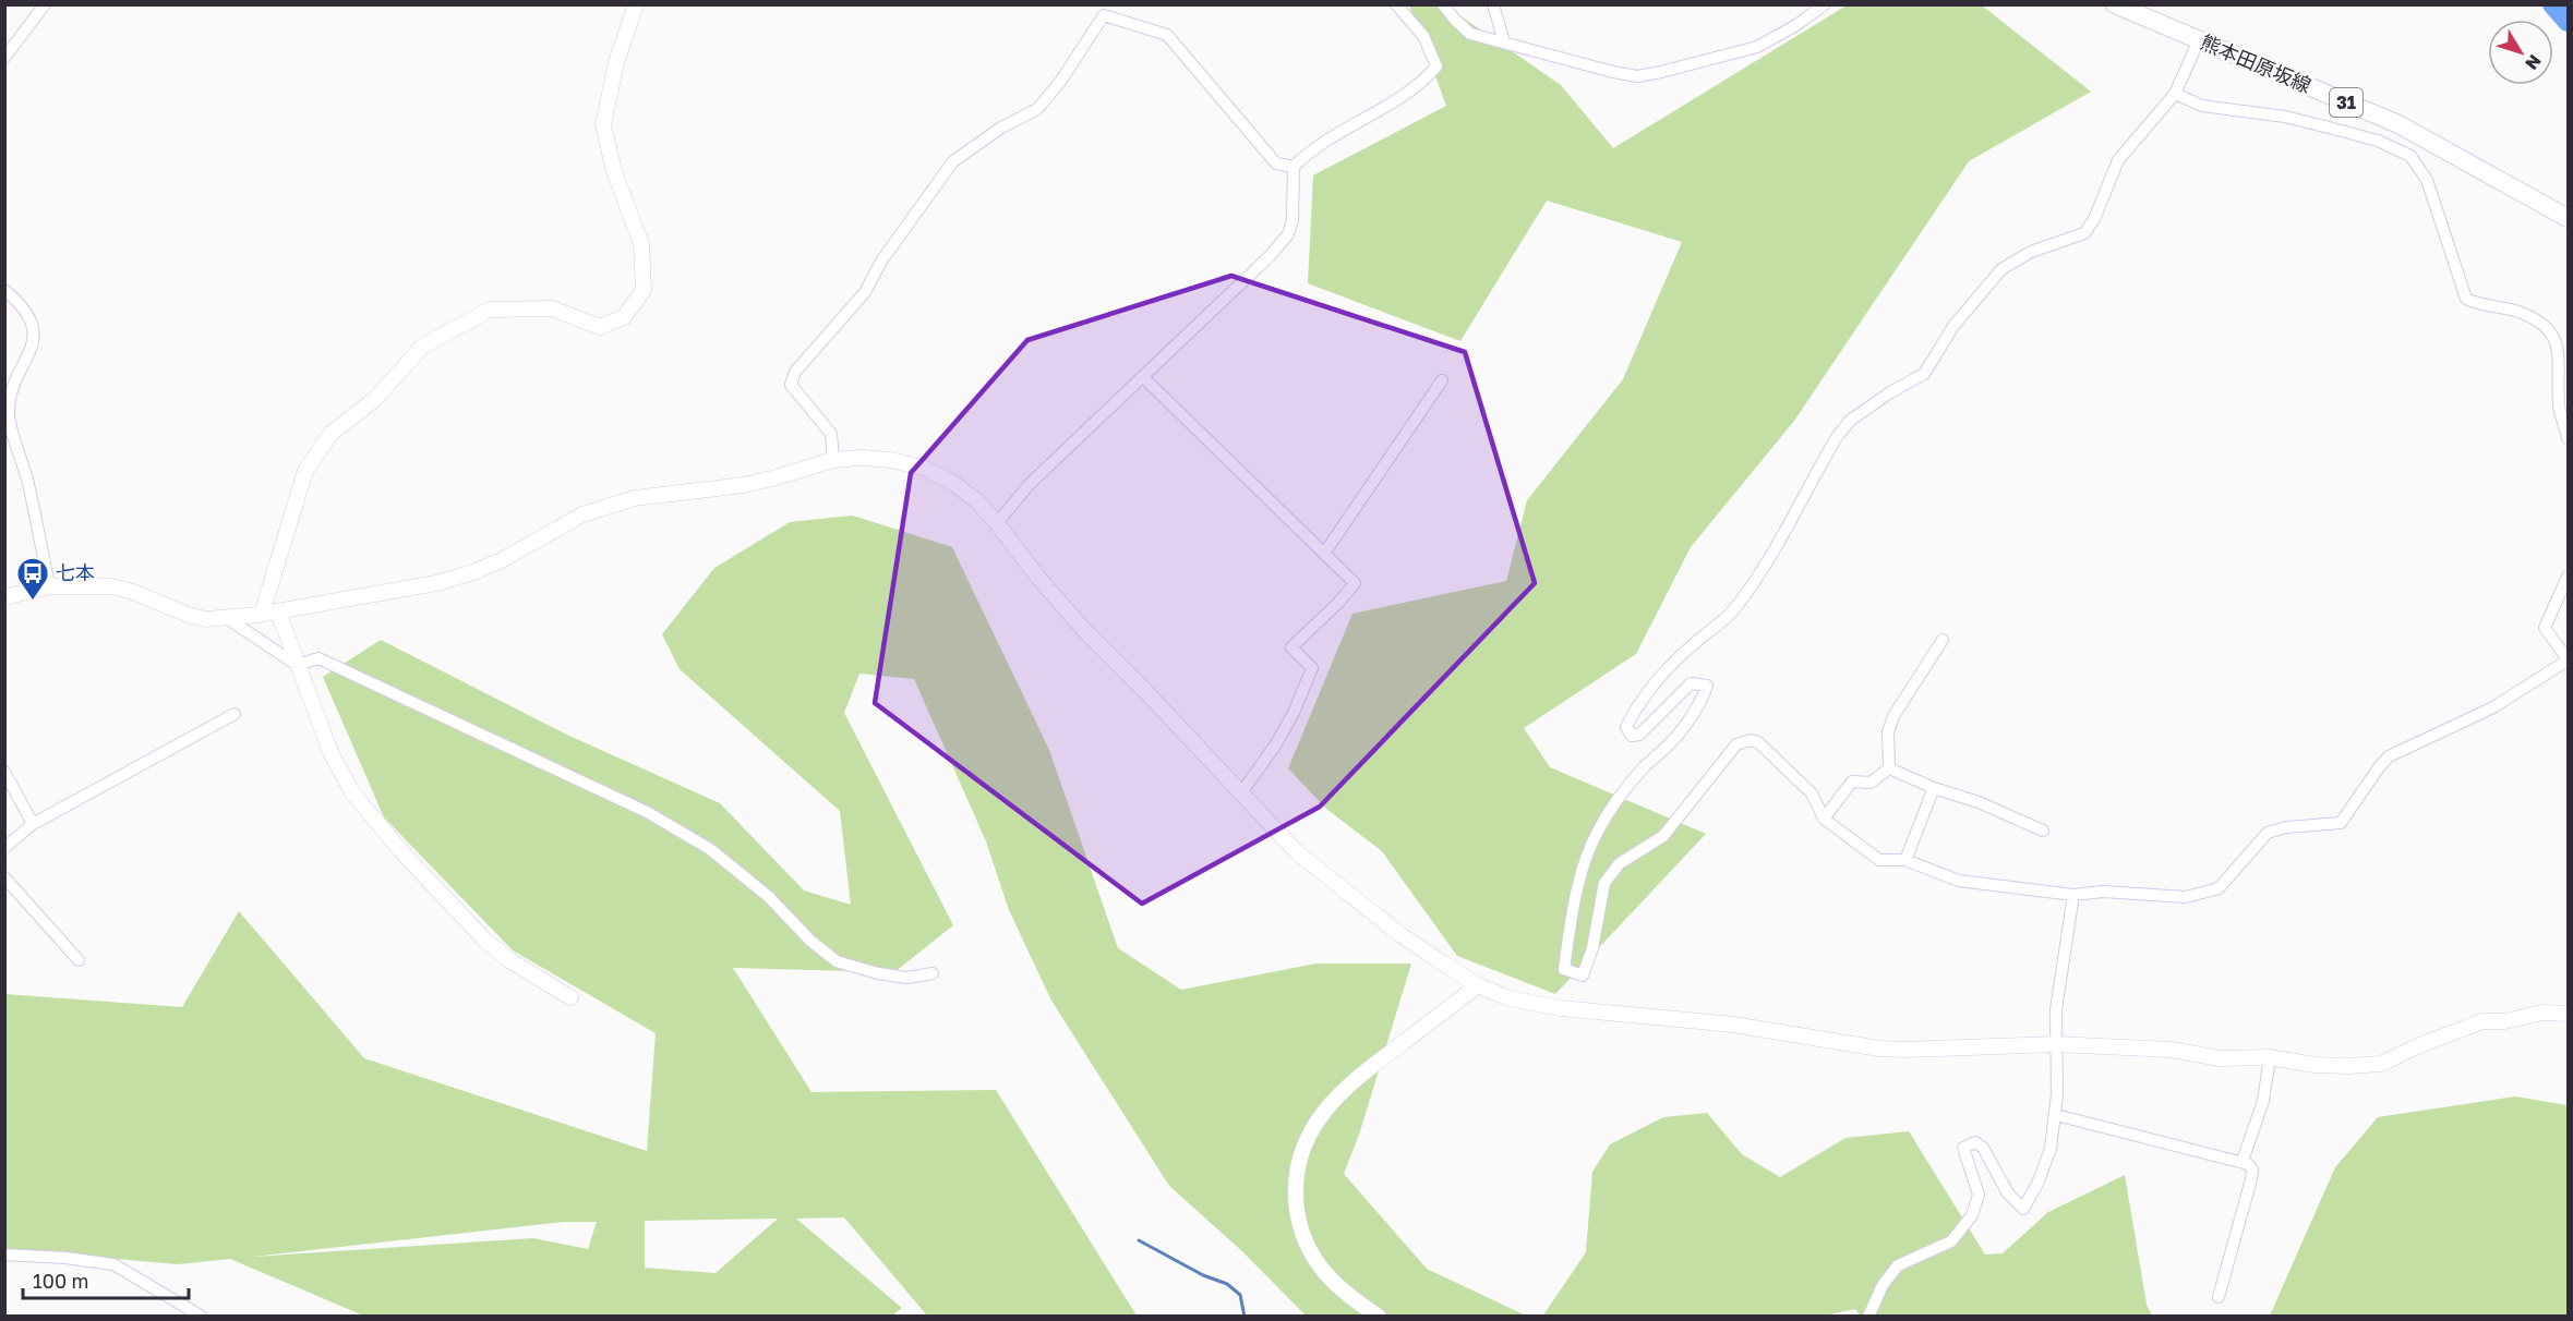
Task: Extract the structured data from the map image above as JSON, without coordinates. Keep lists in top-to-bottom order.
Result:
{
  "streets": {
    "main road": ["熊本田原坂線", "31"]
  },
  "places": {
    "bus stop": ["七本"]
  },
  "scale_bar": "100 m",
  "north": "bottom right"
}
